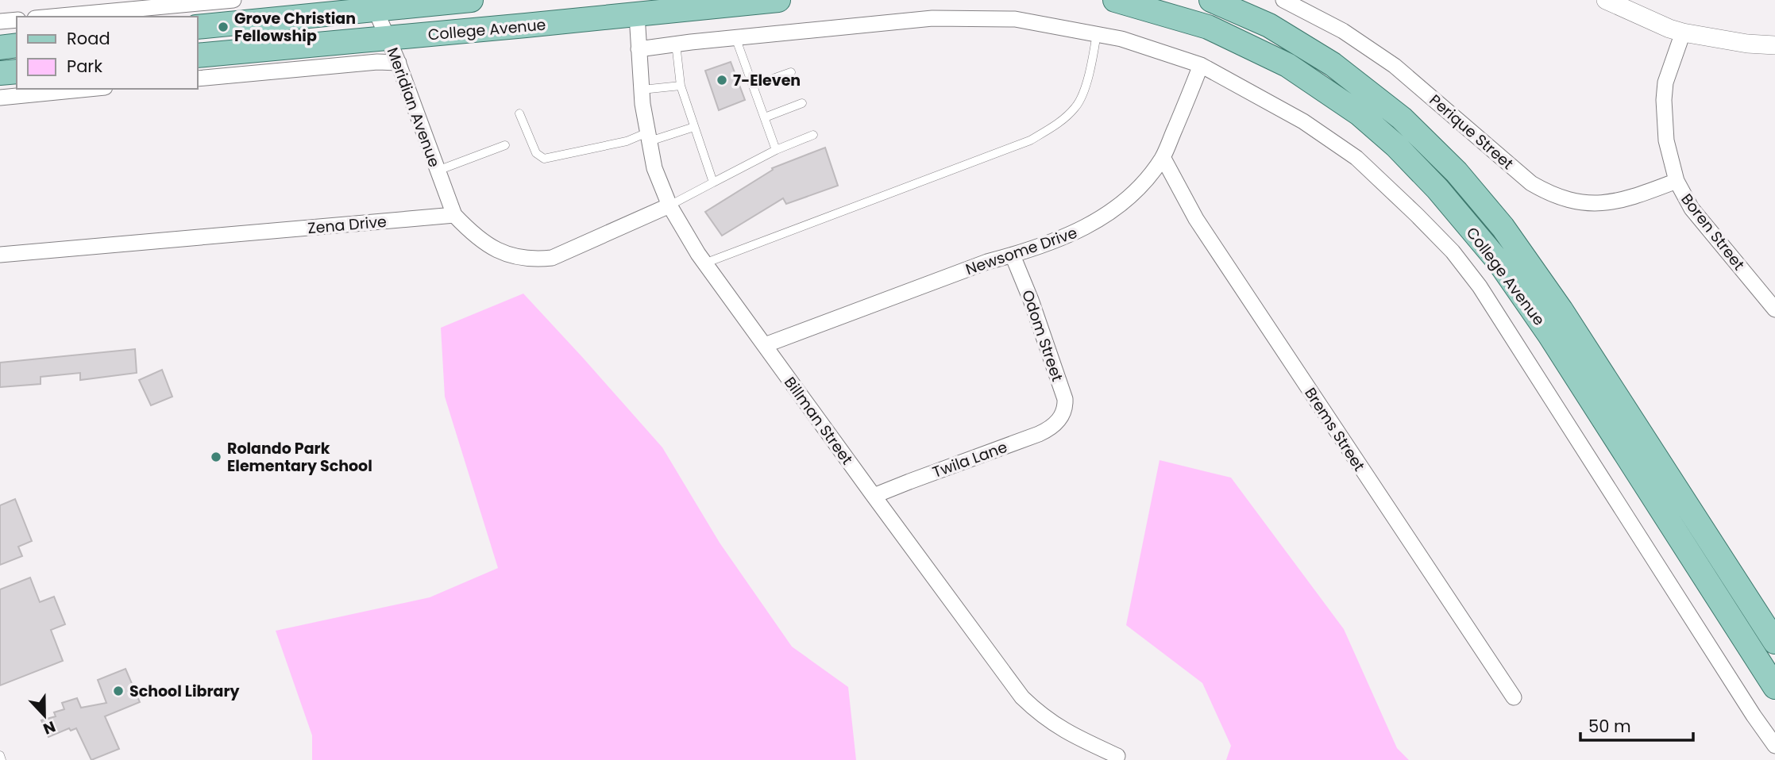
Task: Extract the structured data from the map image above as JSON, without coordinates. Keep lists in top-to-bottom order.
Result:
{
  "streets": {
    "main road": ["College Avenue"],
    "street": [
      "Meridian Avenue",
      "Perique Street",
      "Zena Drive",
      "Boren Street",
      "Newsome Drive",
      "Odom Street",
      "Billman Street",
      "Brems Street",
      "Twila Lane"
    ]
  },
  "crossings": [
    ["College Avenue", "Meridian Avenue"],
    ["College Avenue", "Billman Street"],
    ["Meridian Avenue", "Zena Drive"],
    ["Perique Street", "Boren Street"],
    ["Newsome Drive", "Odom Street"],
    ["Newsome Drive", "Billman Street"],
    ["Newsome Drive", "Brems Street"],
    ["Odom Street", "Twila Lane"],
    ["Billman Street", "Twila Lane"]
  ],
  "places": [
    "Grove Christian Fellowship",
    "7-Eleven",
    "Rolando Park Elementary School",
    "School Library"
  ],
  "legend": ["Road", "Park"],
  "scale_bar": "50 m",
  "north": "bottom"
}
